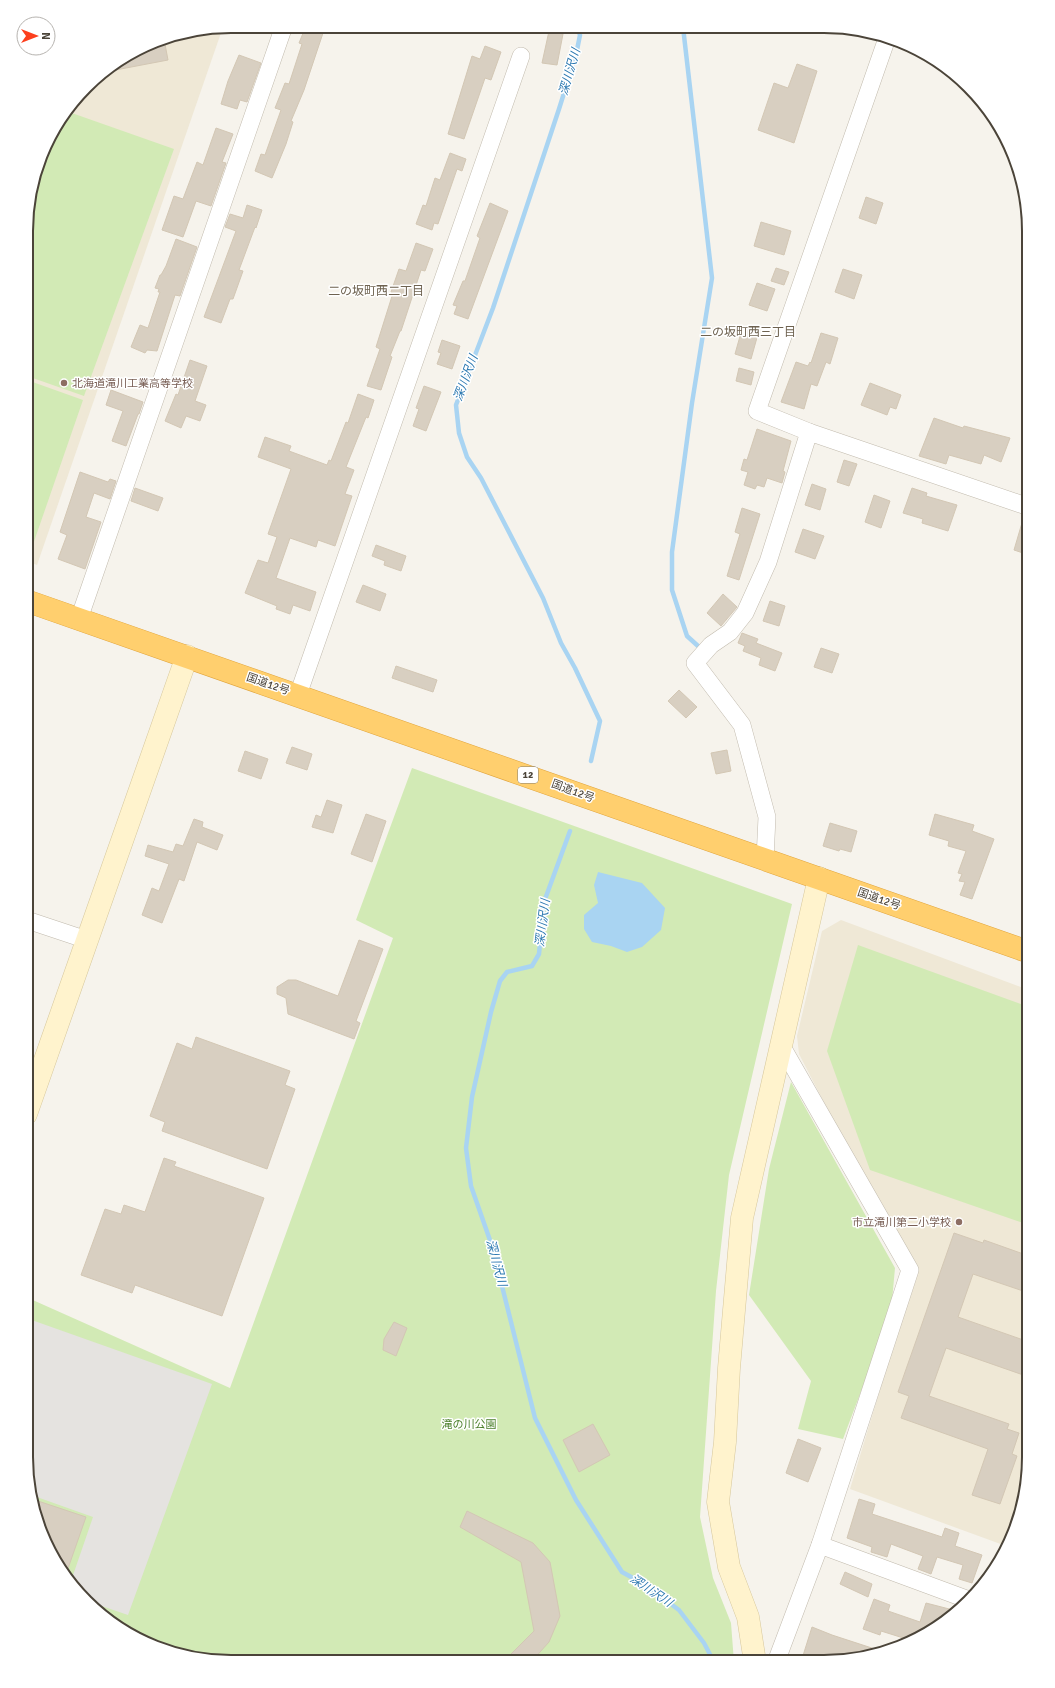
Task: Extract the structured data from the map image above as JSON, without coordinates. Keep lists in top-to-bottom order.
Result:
{
  "streets": {
    "highway": ["国道12号", "12"]
  },
  "districts": ["二の坂町西二丁目", "二の坂町西三丁目"],
  "water": ["深川沢川"],
  "parks": ["滝の川公園"],
  "places": ["北海道滝川工業高等学校", "市立滝川第二小学校"],
  "north": "right"
}
